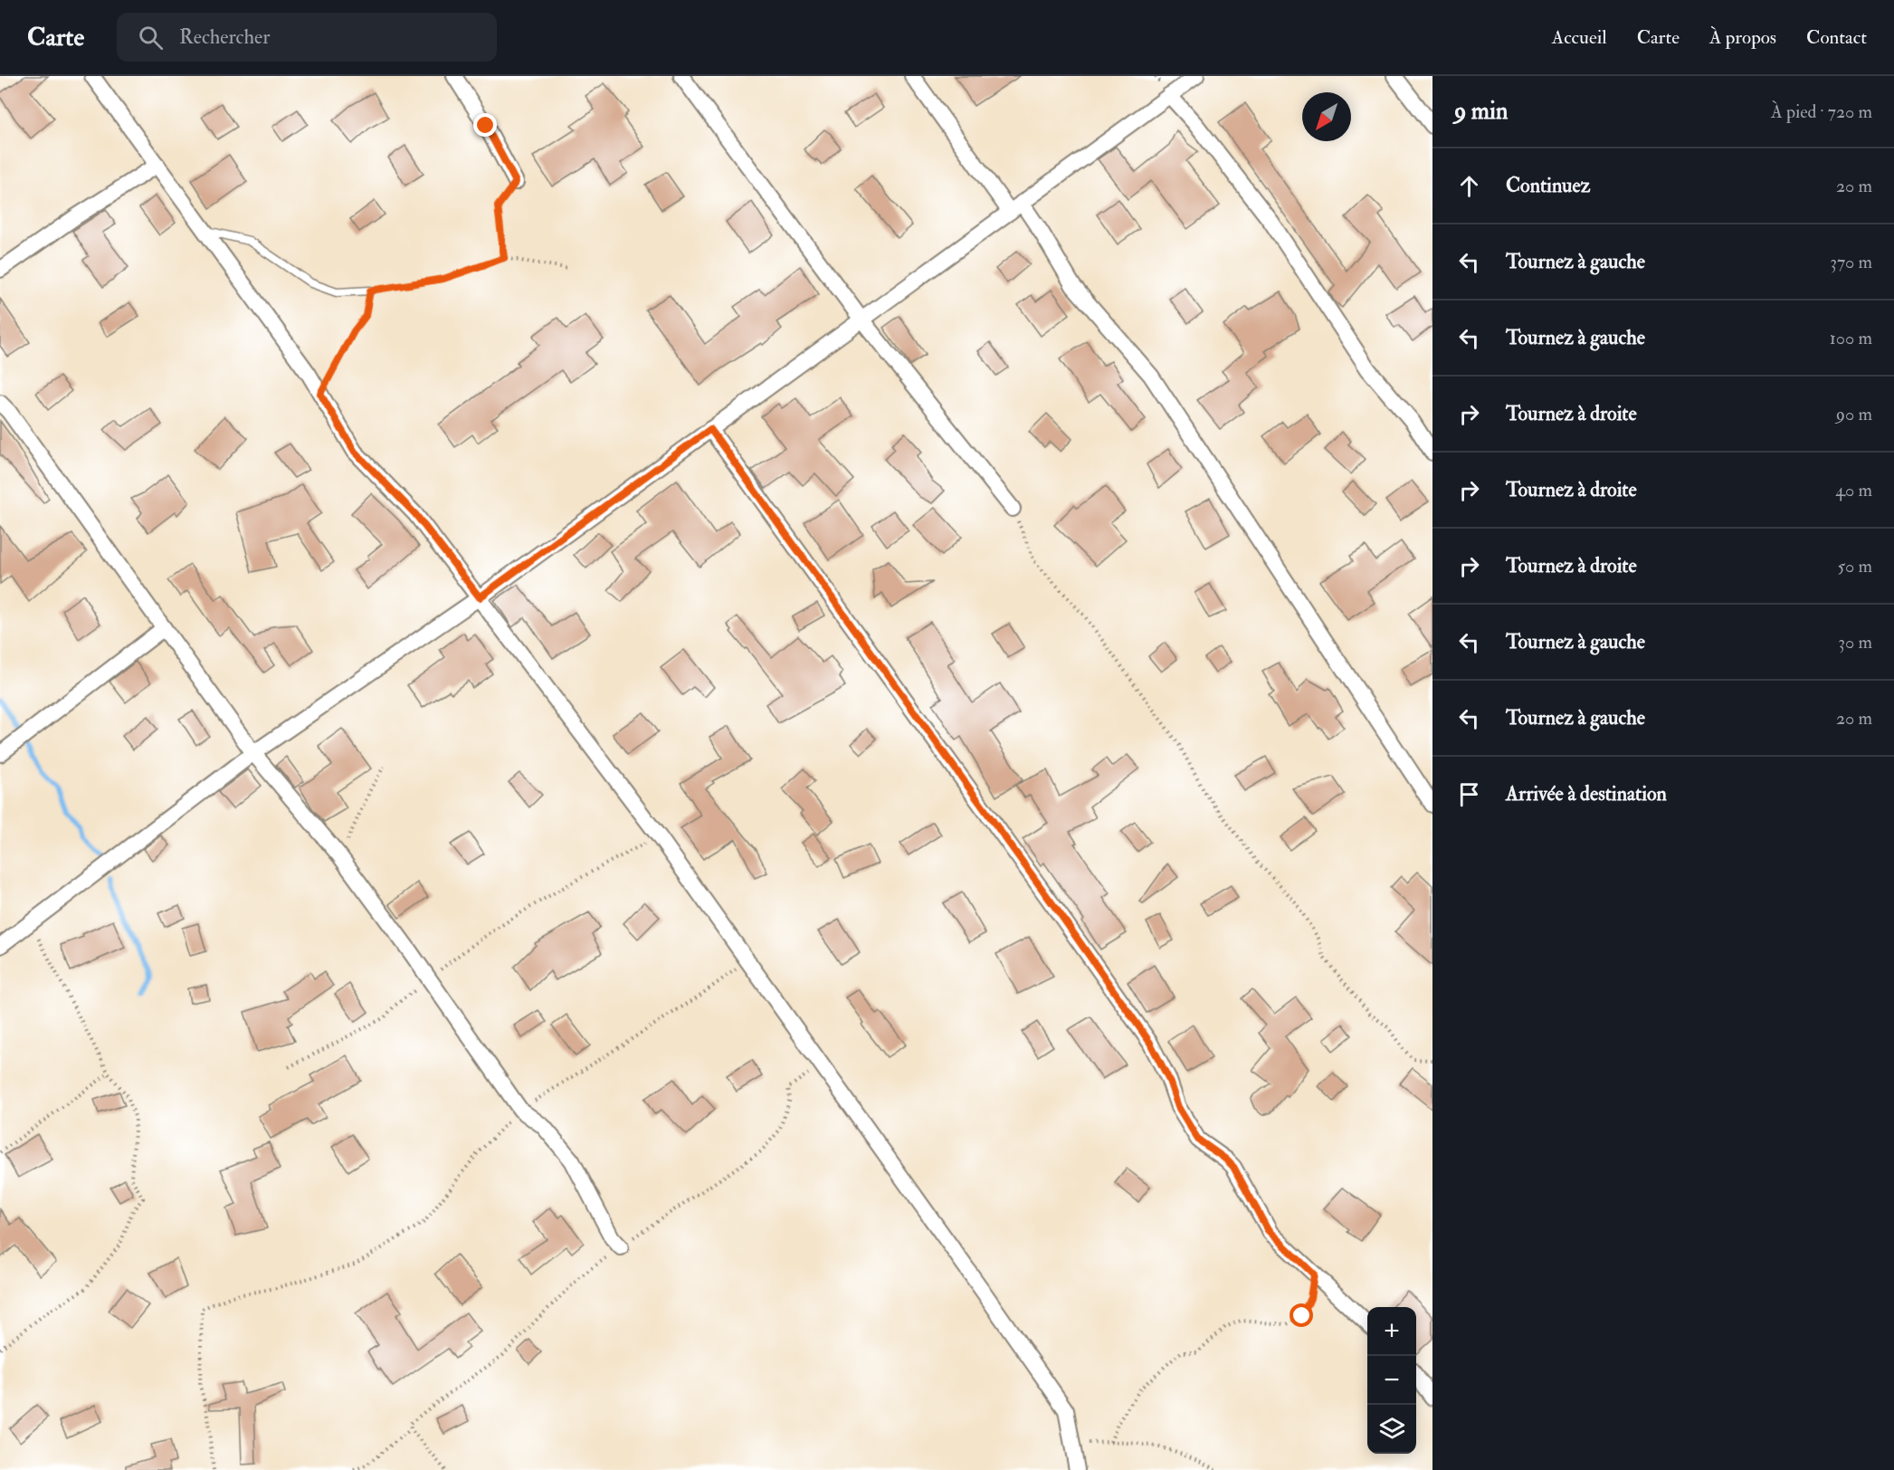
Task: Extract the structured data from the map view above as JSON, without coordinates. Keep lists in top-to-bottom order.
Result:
{
  "north": "bottom left",
  "page": {
    "header": "Carte",
    "search": "Rechercher",
    "nav": [
      "Accueil",
      "Carte",
      "À propos",
      "Contact"
    ],
    "heading": ["9 min", "À pied · 720 m"],
    "list": [
      ["Continuez", "20 m"],
      ["Tournez à gauche", "370 m"],
      ["Tournez à gauche", "100 m"],
      ["Tournez à droite", "90 m"],
      ["Tournez à droite", "40 m"],
      ["Tournez à droite", "50 m"],
      ["Tournez à gauche", "30 m"],
      ["Tournez à gauche", "20 m"],
      "Arrivée à destination"
    ],
    "map_buttons": ["+", "−"]
  }
}
